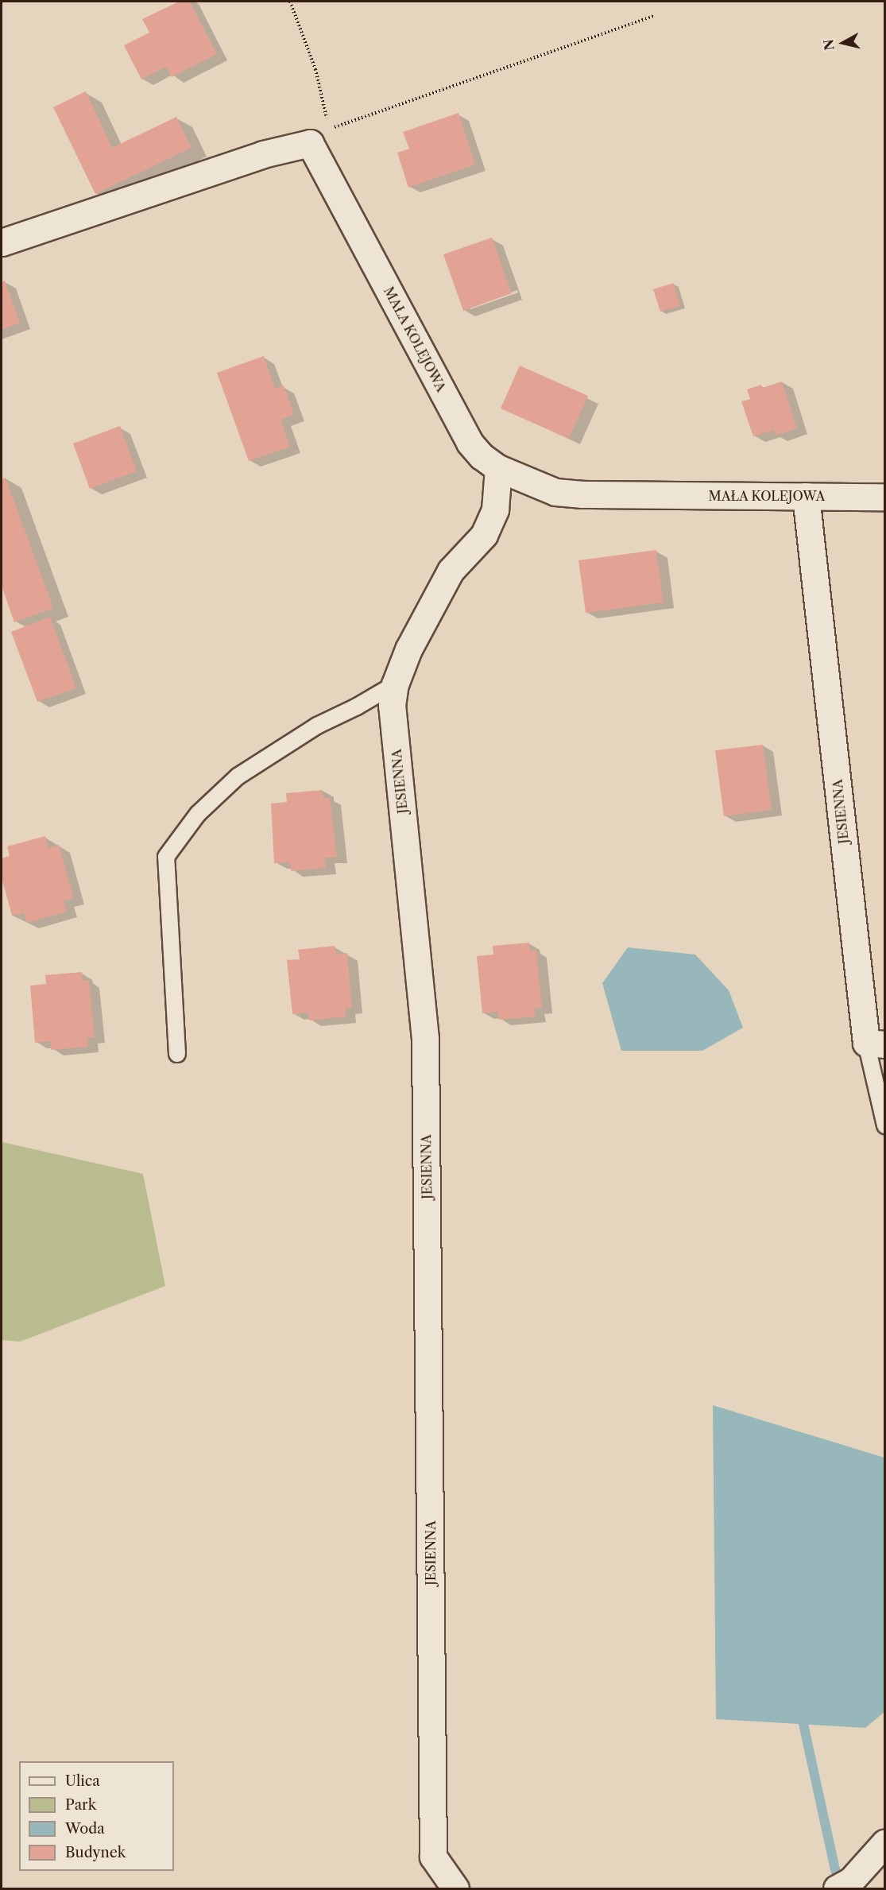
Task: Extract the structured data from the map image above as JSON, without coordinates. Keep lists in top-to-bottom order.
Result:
{
  "streets": {
    "street": ["MAŁA KOLEJOWA", "JESIENNA"]
  },
  "crossings": [
    ["MAŁA KOLEJOWA", "JESIENNA"]
  ],
  "legend": [
    "Ulica",
    "Park",
    "Woda",
    "Budynek"
  ],
  "north": "left"
}
